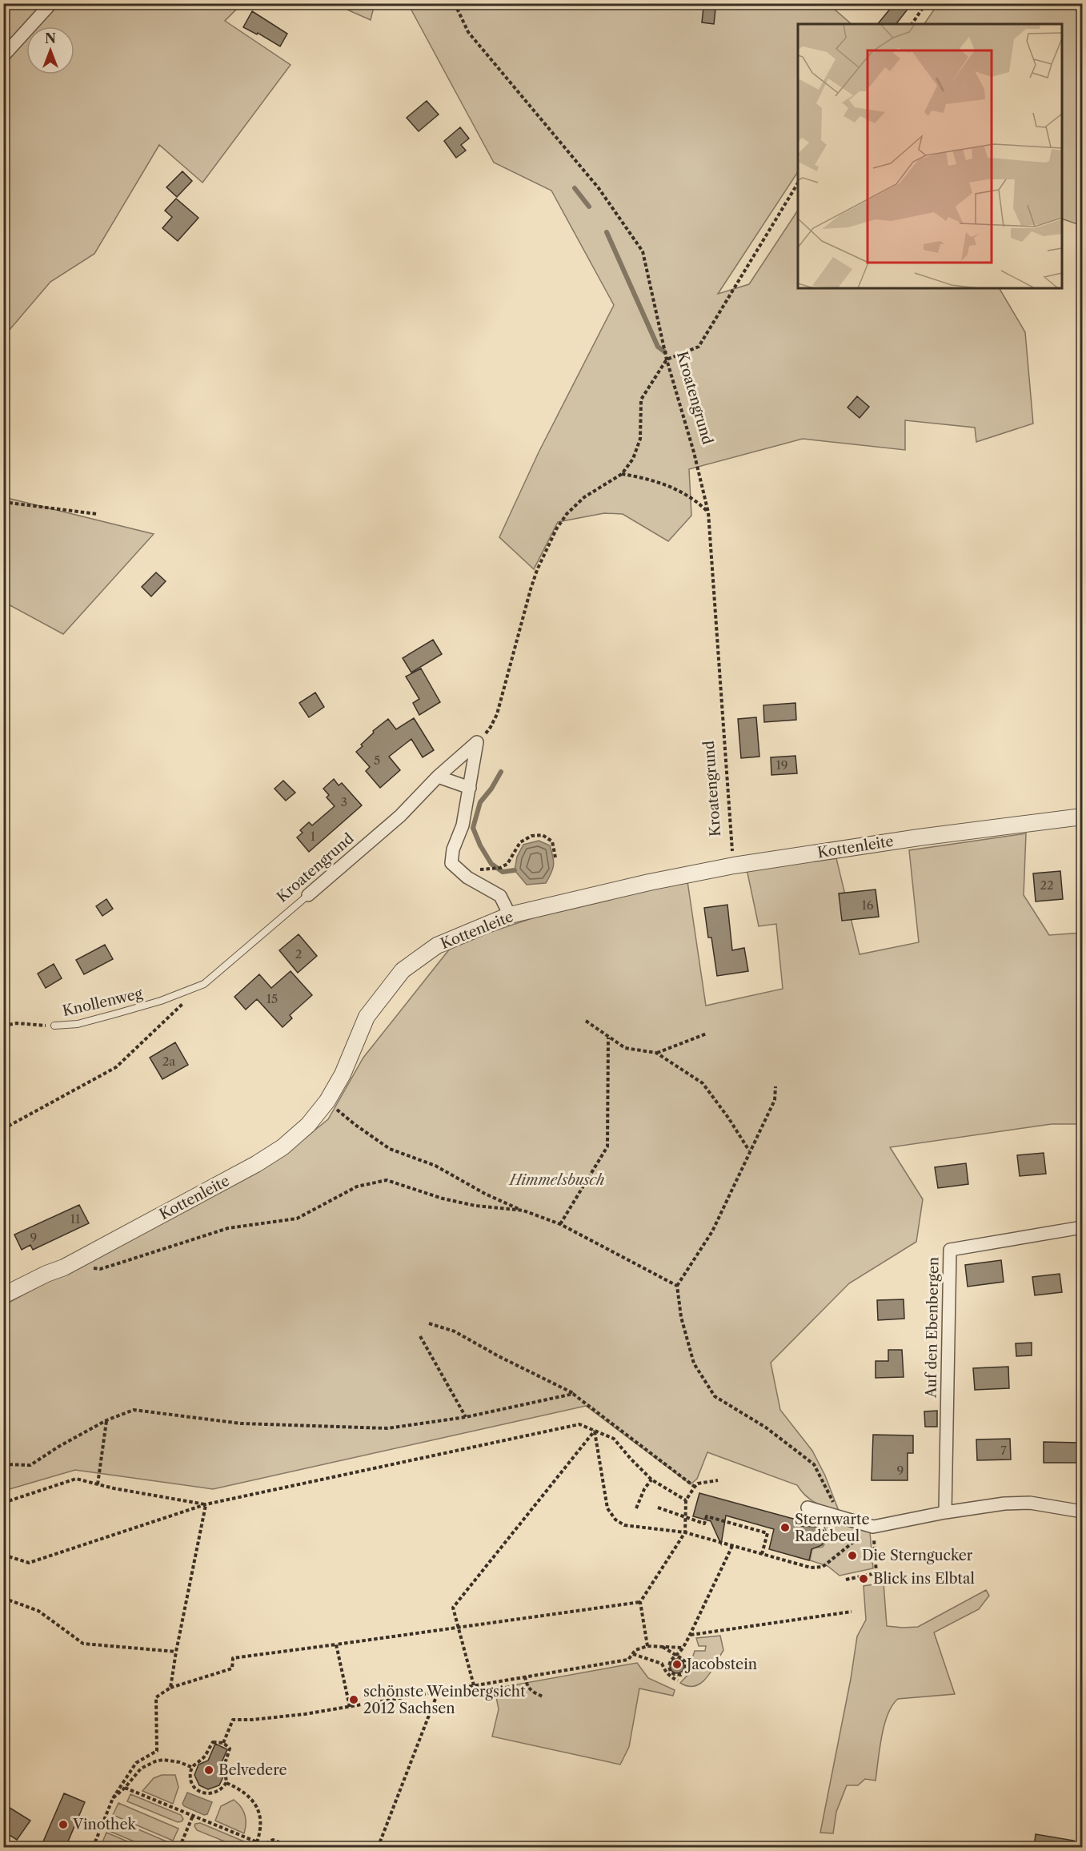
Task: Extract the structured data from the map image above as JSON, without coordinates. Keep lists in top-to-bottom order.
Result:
{
  "streets": {
    "street": ["Kroatengrund", "Kottenleite", "Auf den Ebenbergen"],
    "lane": ["Knollenweg"]
  },
  "crossings": [
    ["Kroatengrund", "Kottenleite"],
    ["Kroatengrund", "Knollenweg"]
  ],
  "parks": ["Himmelsbusch"],
  "places": [
    "Sternwarte Radebeul",
    "Die Sterngucker",
    "Blick ins Elbtal",
    "Jacobstein",
    "schönste Weinbergsicht 2012 Sachsen",
    "Belvedere",
    "Vinothek"
  ],
  "house_numbers": [
    "5",
    "19",
    "3",
    "1",
    "22",
    "16",
    "2",
    "15",
    "2a",
    "11",
    "9",
    "7",
    "9"
  ],
  "north": "top"
}
